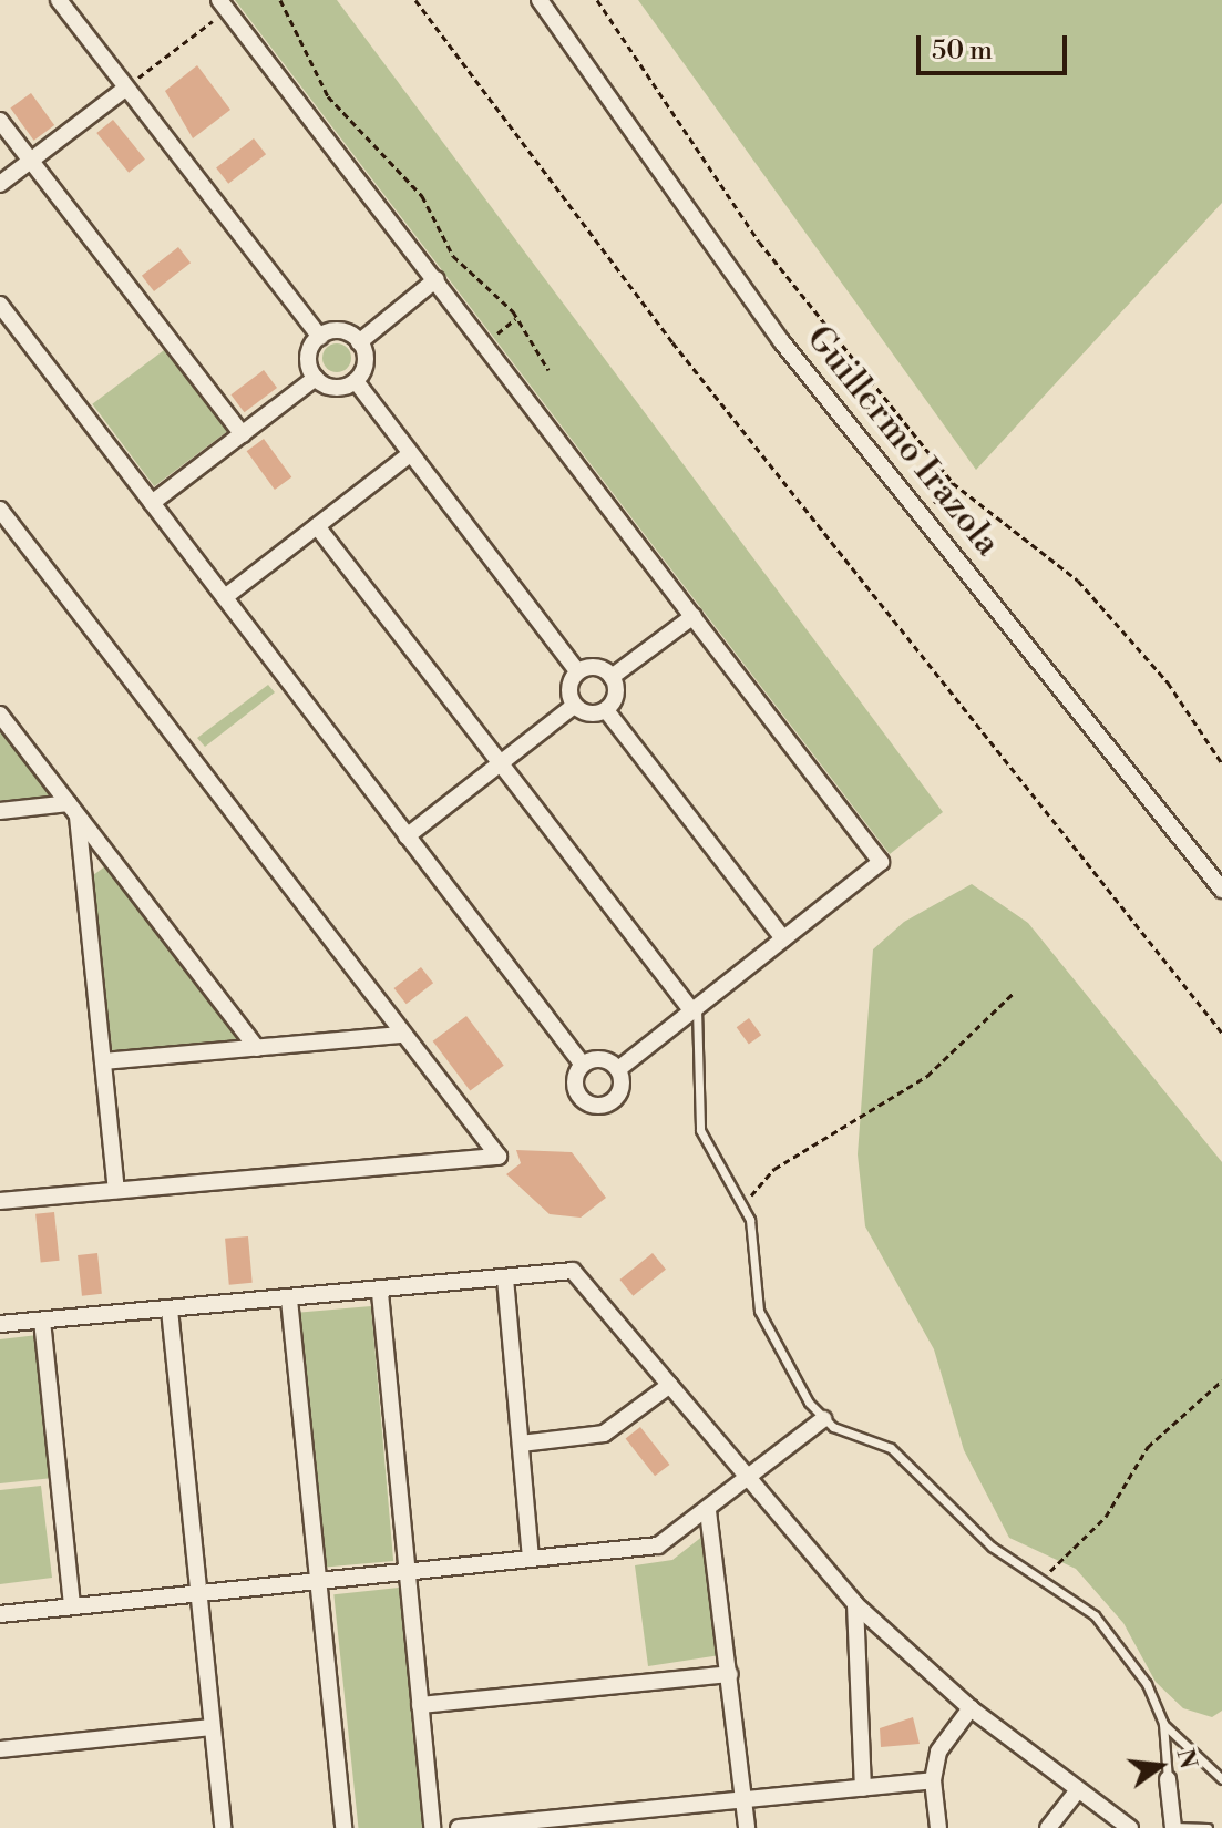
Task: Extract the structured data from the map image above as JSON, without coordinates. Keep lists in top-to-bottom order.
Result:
{
  "streets": {
    "street": ["Guillermo Irazola"]
  },
  "scale_bar": "50 m",
  "north": "right"
}
